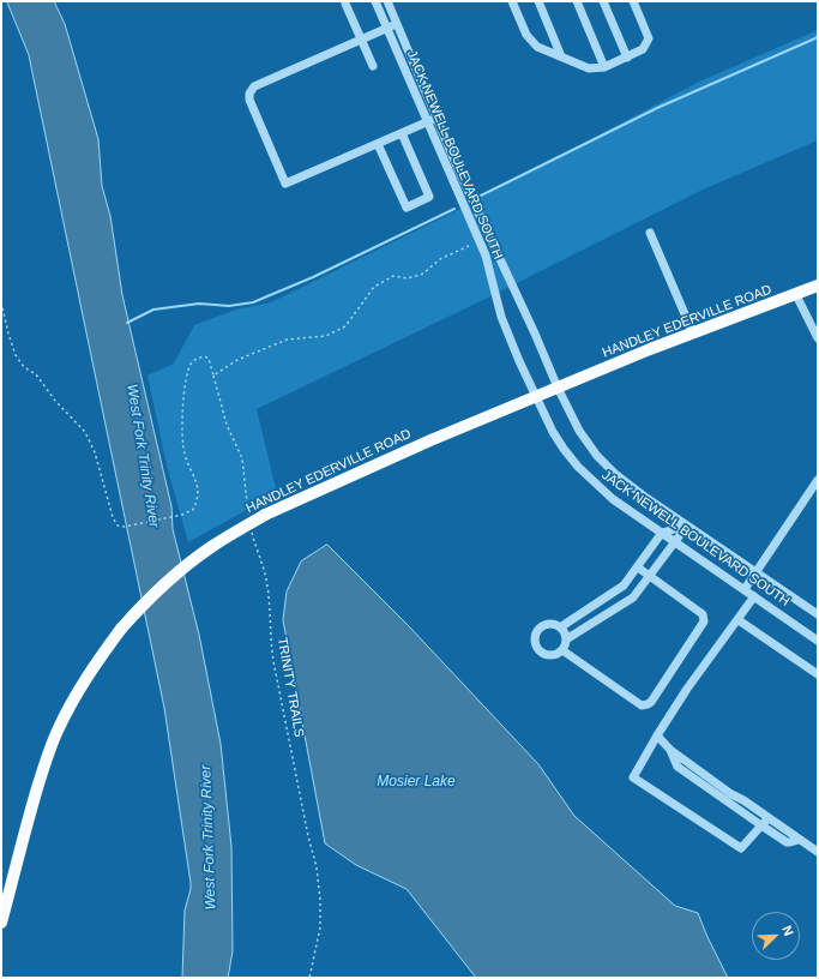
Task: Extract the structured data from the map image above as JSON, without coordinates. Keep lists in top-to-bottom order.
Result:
{
  "streets": {
    "main road": ["HANDLEY EDERVILLE ROAD"],
    "street": ["JACK NEWELL BOULEVARD SOUTH"],
    "path": ["TRINITY TRAILS"]
  },
  "crossings": [
    ["JACK NEWELL BOULEVARD SOUTH", "HANDLEY EDERVILLE ROAD"]
  ],
  "water": ["West Fork Trinity River", "Mosier Lake"],
  "north": "top right"
}
